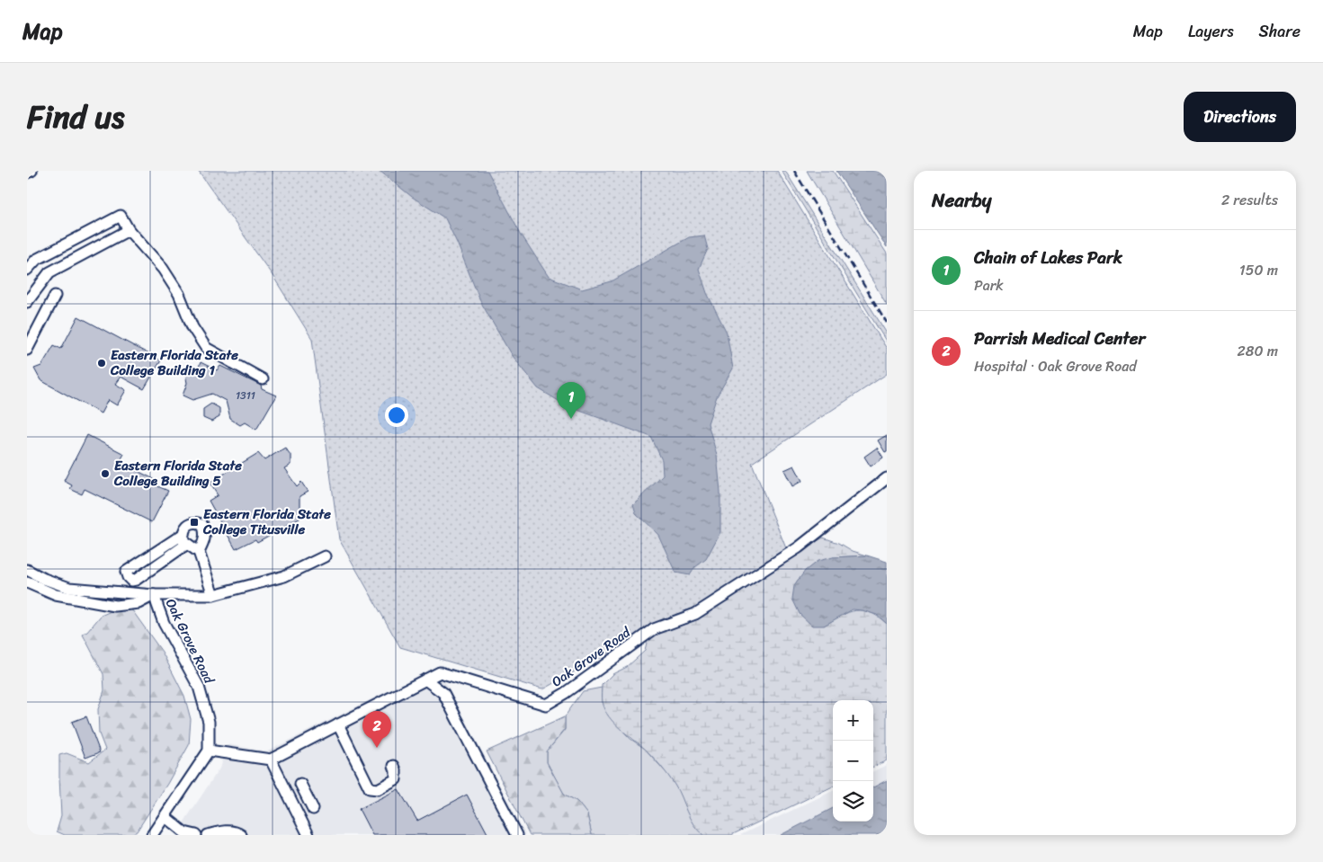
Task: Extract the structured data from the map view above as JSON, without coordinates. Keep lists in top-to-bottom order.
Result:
{
  "streets": {
    "street": ["Oak Grove Road"]
  },
  "places": {
    "other": ["Eastern Florida State College Building 1", "Eastern Florida State College Building 5"],
    "transit": ["Eastern Florida State College Titusville"]
  },
  "house_numbers": ["1311"],
  "page": {
    "header": "Map",
    "nav": ["Map", "Layers", "Share"],
    "title": "Find us",
    "buttons": "Directions",
    "heading": ["Nearby", "2 results"],
    "list": [
      {
        "mark": "1",
        "name": "Chain of Lakes Park",
        "note": "Park",
        "value": "150 m"
      },
      {
        "mark": "2",
        "name": "Parrish Medical Center",
        "note": "Hospital · Oak Grove Road",
        "value": "280 m"
      }
    ],
    "pins": ["1", "2"],
    "map_buttons": ["+", "−"]
  }
}
